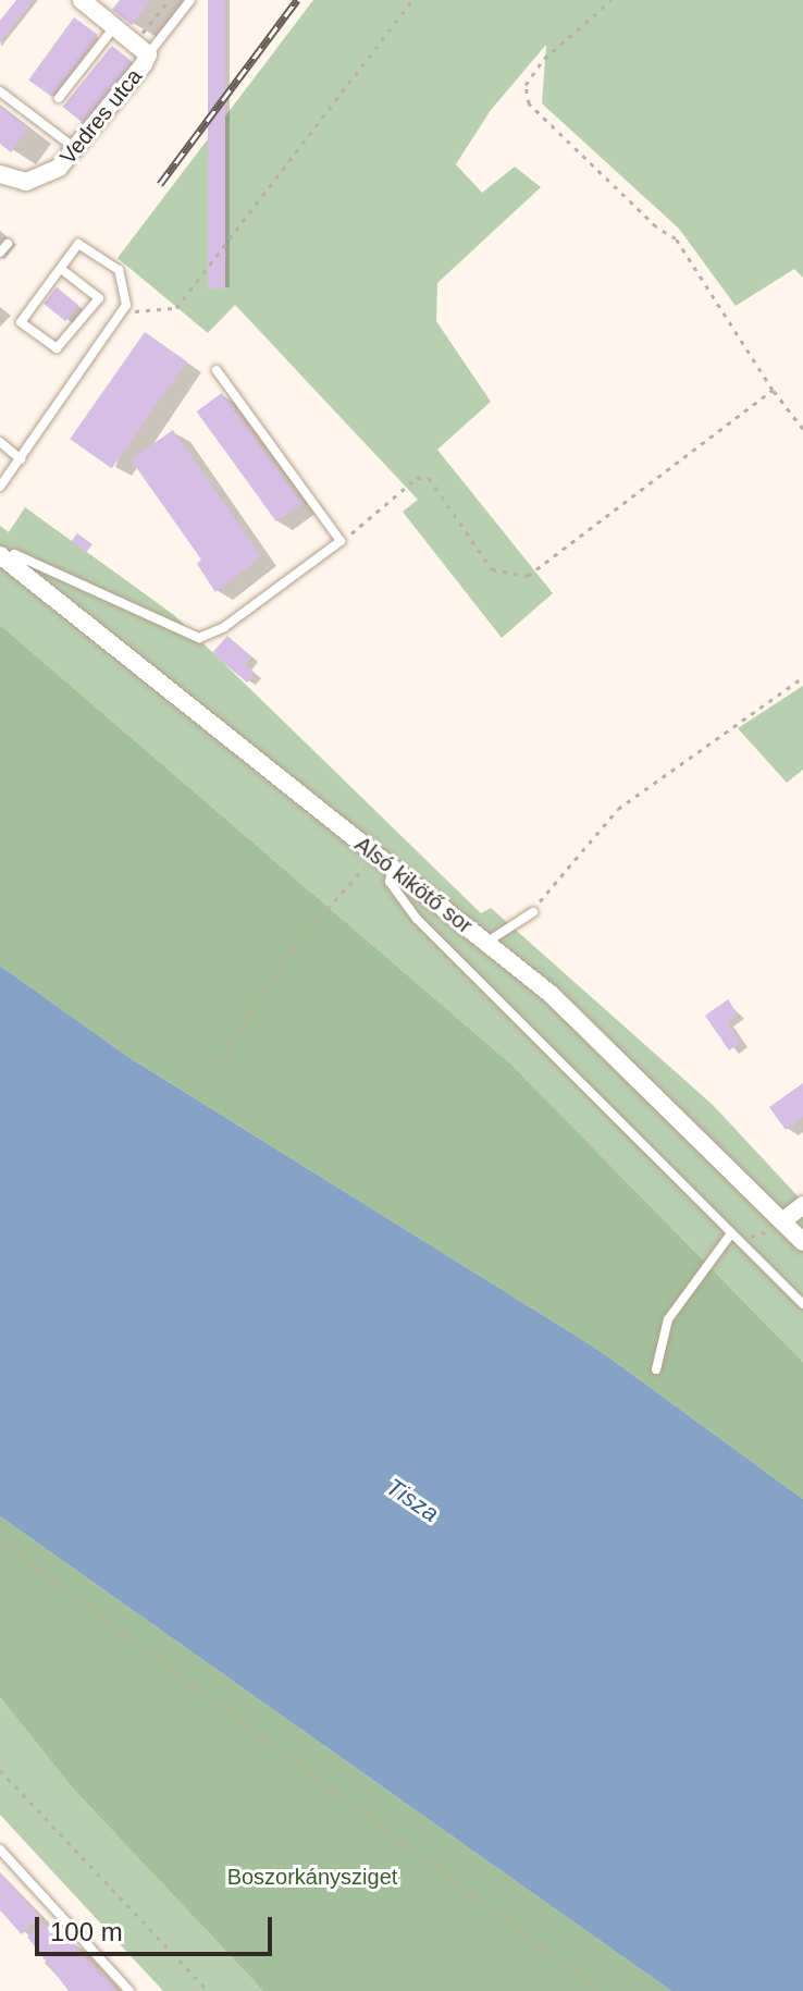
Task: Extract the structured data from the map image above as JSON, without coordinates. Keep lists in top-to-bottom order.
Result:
{
  "streets": {
    "street": ["Vedres utca", "Alsó kikötő sor"]
  },
  "water": ["Tisza"],
  "parks": ["Boszorkánysziget"],
  "scale_bar": "100 m"
}
